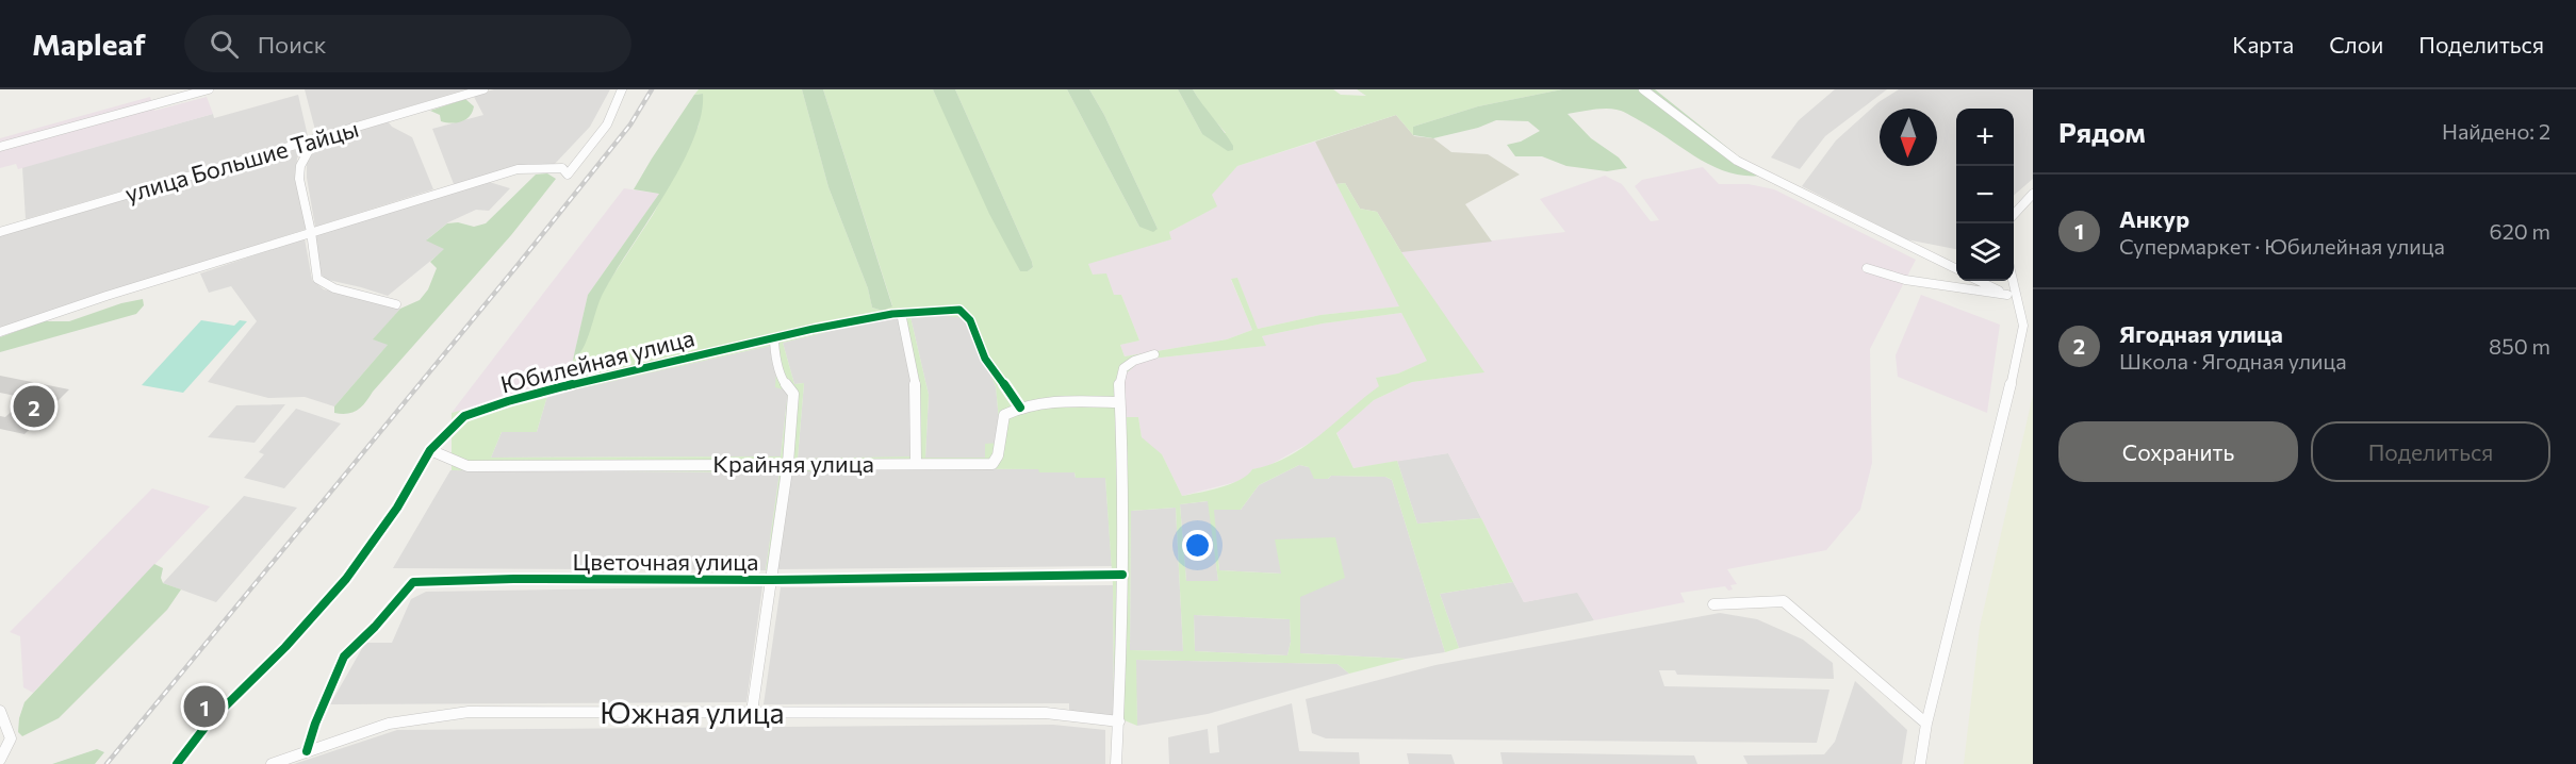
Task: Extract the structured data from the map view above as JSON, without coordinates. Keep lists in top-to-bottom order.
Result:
{
  "streets": {
    "street": [
      "улица Большие Тайцы",
      "Юбилейная улица",
      "Крайняя улица",
      "Цветочная улица",
      "Южная улица"
    ]
  },
  "crossings": [
    ["Юбилейная улица", "Крайняя улица"],
    ["Цветочная улица", "Южная улица"]
  ],
  "north": "bottom",
  "page": {
    "header": "Mapleaf",
    "search": "Поиск",
    "nav": ["Карта", "Слои", "Поделиться"],
    "heading": ["Рядом", "Найдено: 2"],
    "map_buttons": ["+", "−"],
    "list": [
      {
        "mark": "1",
        "name": "Анкур",
        "note": "Супермаркет · Юбилейная улица",
        "value": "620 m"
      },
      {
        "mark": "2",
        "name": "Ягодная улица",
        "note": "Школа · Ягодная улица",
        "value": "850 m"
      }
    ],
    "pins": ["2", "1"],
    "buttons": ["Сохранить", "Поделиться"]
  }
}
